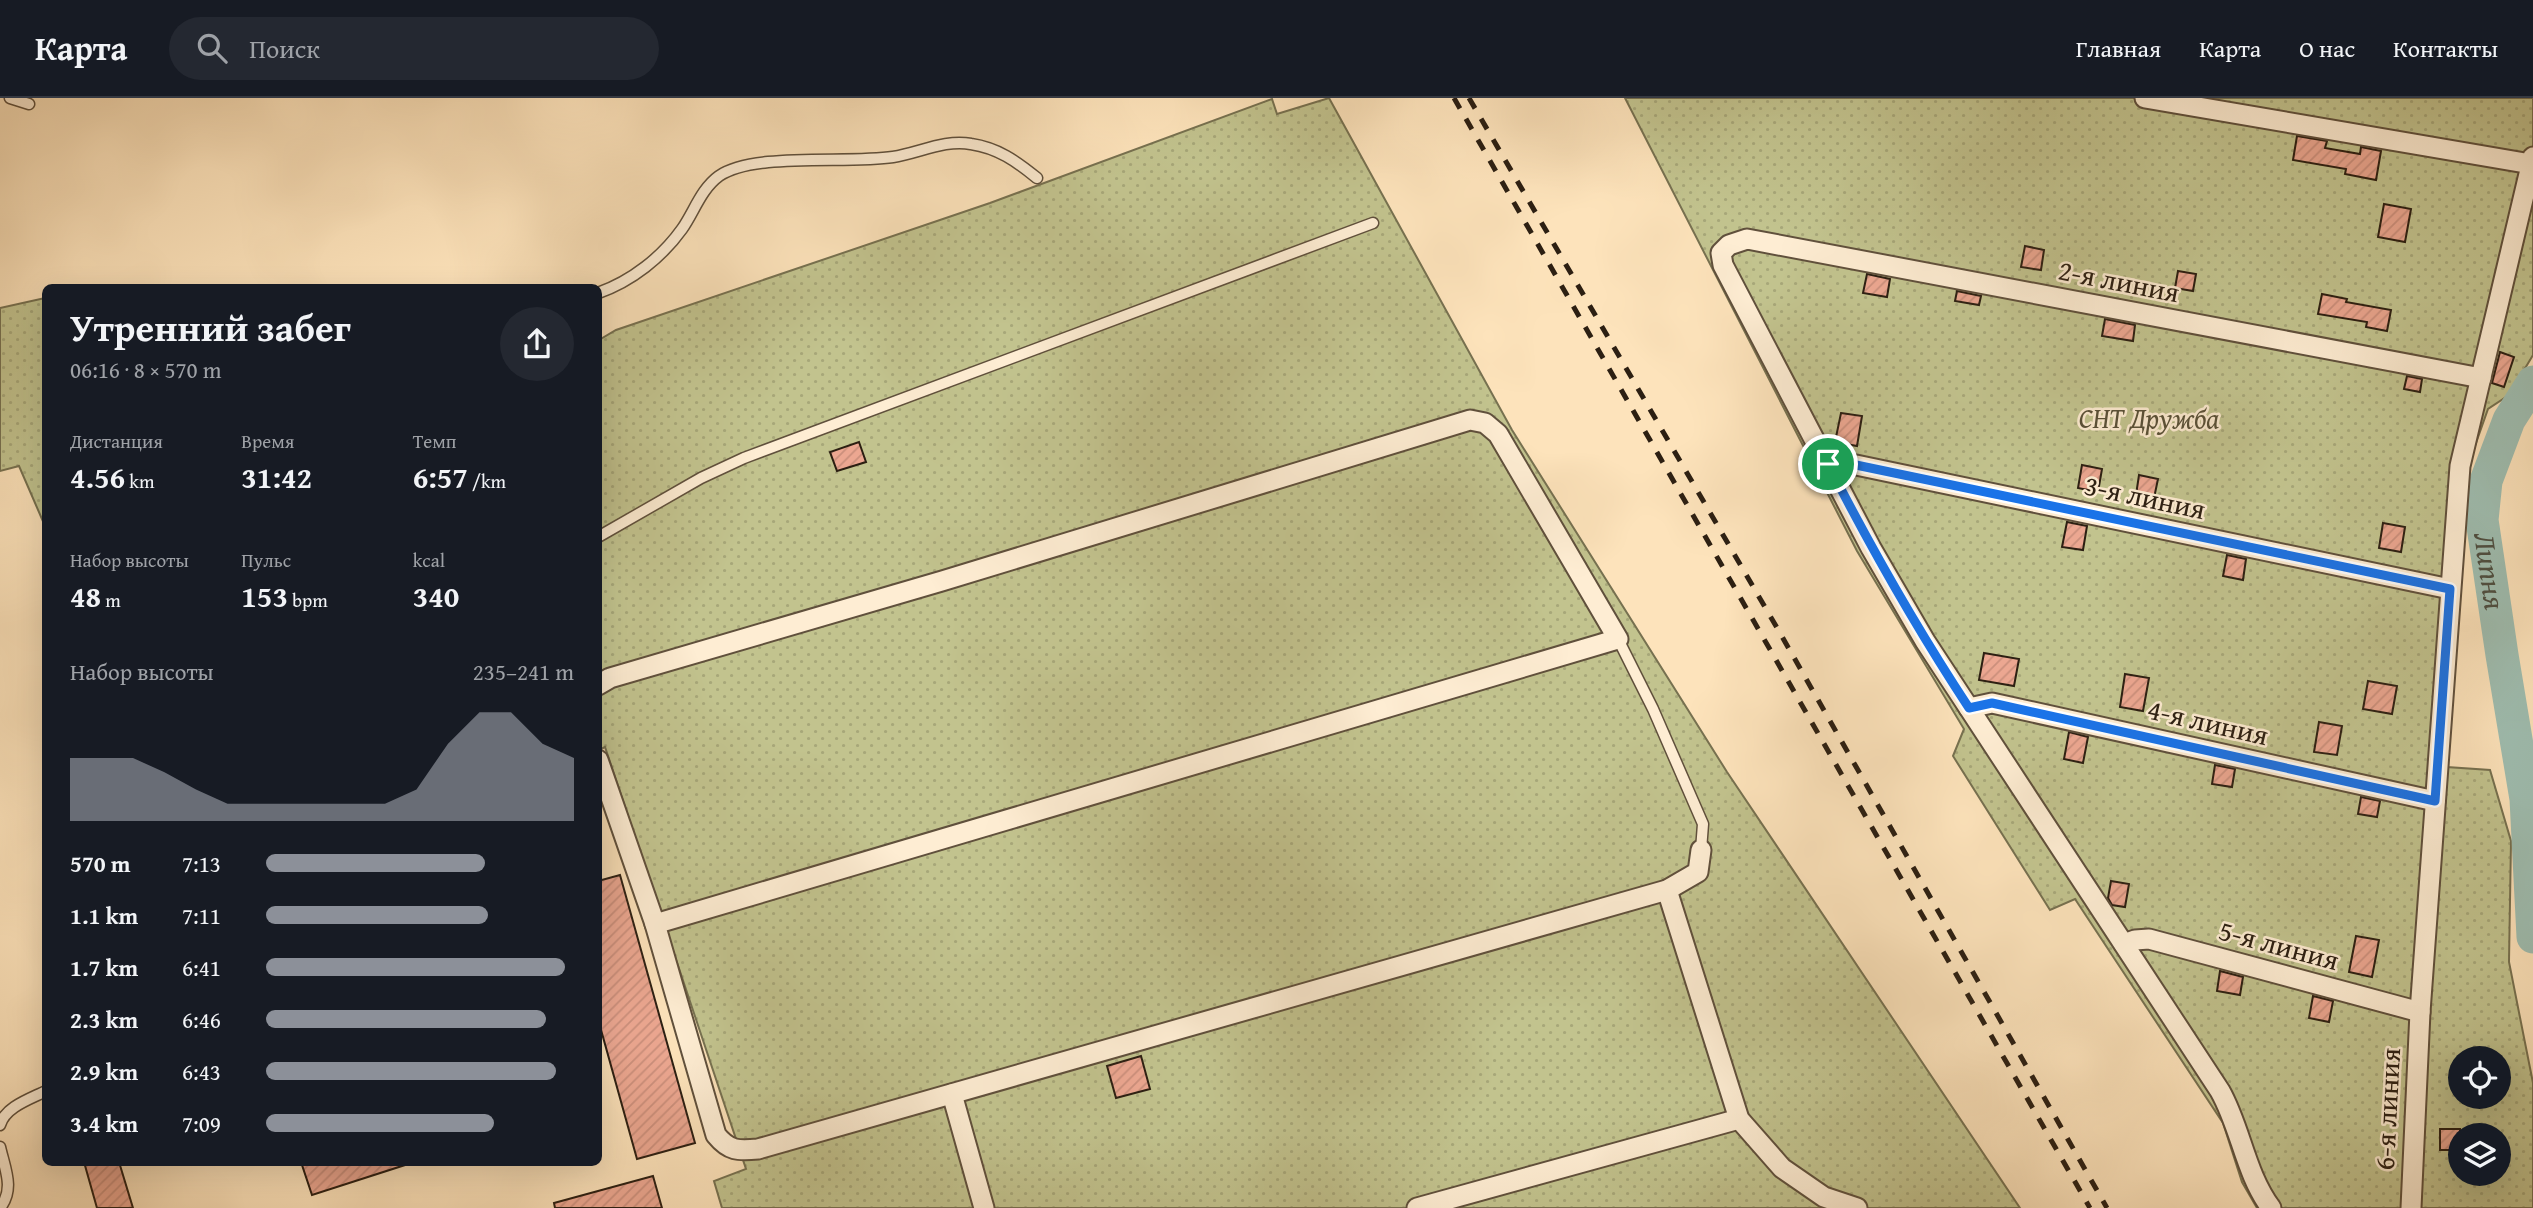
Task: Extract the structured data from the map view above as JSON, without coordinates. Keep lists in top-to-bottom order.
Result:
{
  "streets": {
    "street": [
      "2-я линия",
      "3-я линия",
      "4-я линия",
      "5-я линия",
      "6-я линия"
    ]
  },
  "crossings": [
    ["2-я линия", "3-я линия"],
    ["2-я линия", "6-я линия"],
    ["3-я линия", "6-я линия"],
    ["4-я линия", "6-я линия"],
    ["5-я линия", "6-я линия"]
  ],
  "water": ["Липня"],
  "parks": ["СНТ Дружба"],
  "page": {
    "header": "Карта",
    "search": "Поиск",
    "nav": [
      "Главная",
      "Карта",
      "О нас",
      "Контакты"
    ],
    "heading": ["Утренний забег", "06:16 · 8 × 570 m"],
    "stats": [
      ["Дистанция", "4.56 km"],
      ["Время", "31:42"],
      ["Темп", "6:57 /km"],
      ["Набор высоты", "48 m"],
      ["Пульс", "153 bpm"],
      ["kcal", "340"]
    ],
    "chart": ["Набор высоты", "235–241 m"],
    "list": [
      {
        "name": "570 m",
        "note": "7:13"
      },
      {
        "name": "1.1 km",
        "note": "7:11"
      },
      {
        "name": "1.7 km",
        "note": "6:41"
      },
      {
        "name": "2.3 km",
        "note": "6:46"
      },
      {
        "name": "2.9 km",
        "note": "6:43"
      },
      {
        "name": "3.4 km",
        "note": "7:09"
      }
    ]
  }
}
